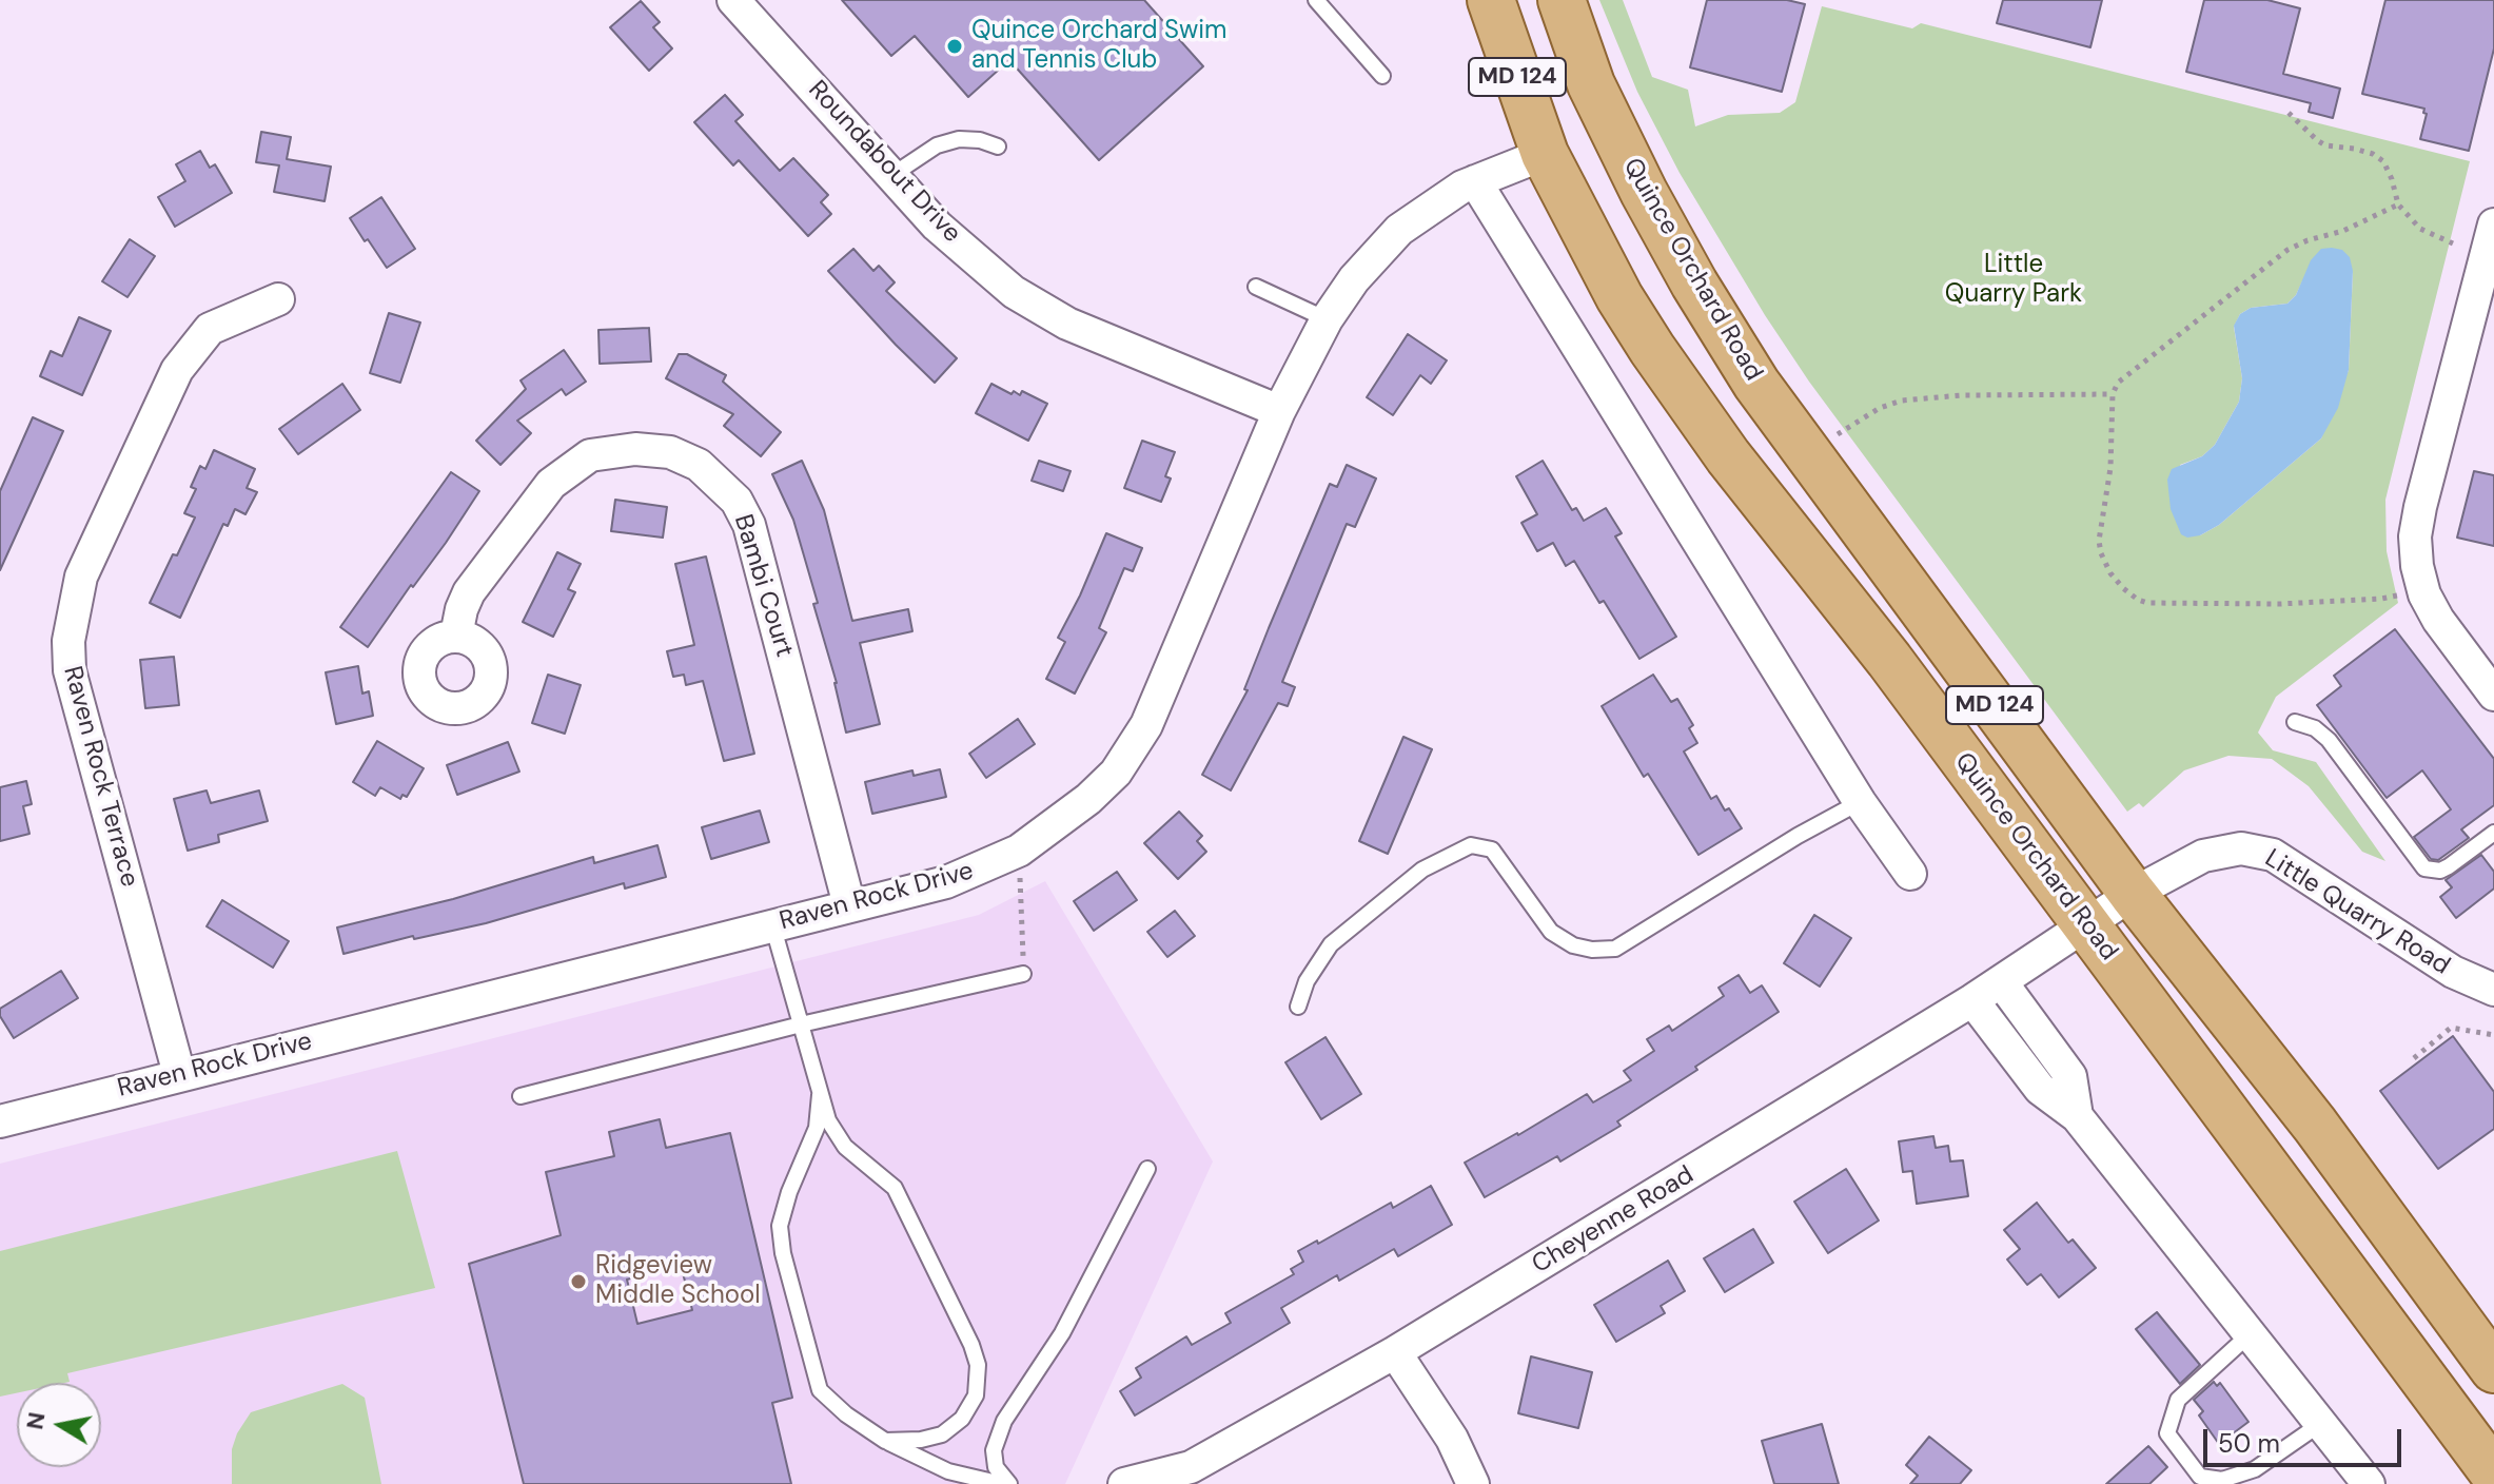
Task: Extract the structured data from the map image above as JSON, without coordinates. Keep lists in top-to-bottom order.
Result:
{
  "streets": {
    "main road": ["MD 124", "Quince Orchard Road"],
    "street": [
      "Roundabout Drive",
      "Bambi Court",
      "Raven Rock Terrace",
      "Raven Rock Drive",
      "Little Quarry Road",
      "Cheyenne Road"
    ]
  },
  "crossings": [
    ["Roundabout Drive", "Raven Rock Drive"],
    ["Quince Orchard Road", "Raven Rock Drive"],
    ["Quince Orchard Road", "Little Quarry Road"],
    ["Quince Orchard Road", "Cheyenne Road"],
    ["Bambi Court", "Raven Rock Drive"],
    ["Raven Rock Terrace", "Raven Rock Drive"],
    ["Little Quarry Road", "Cheyenne Road"]
  ],
  "parks": ["Little Quarry Park"],
  "places": ["Quince Orchard Swim and Tennis Club", "Ridgeview Middle School"],
  "scale_bar": "50 m",
  "north": "left"
}
